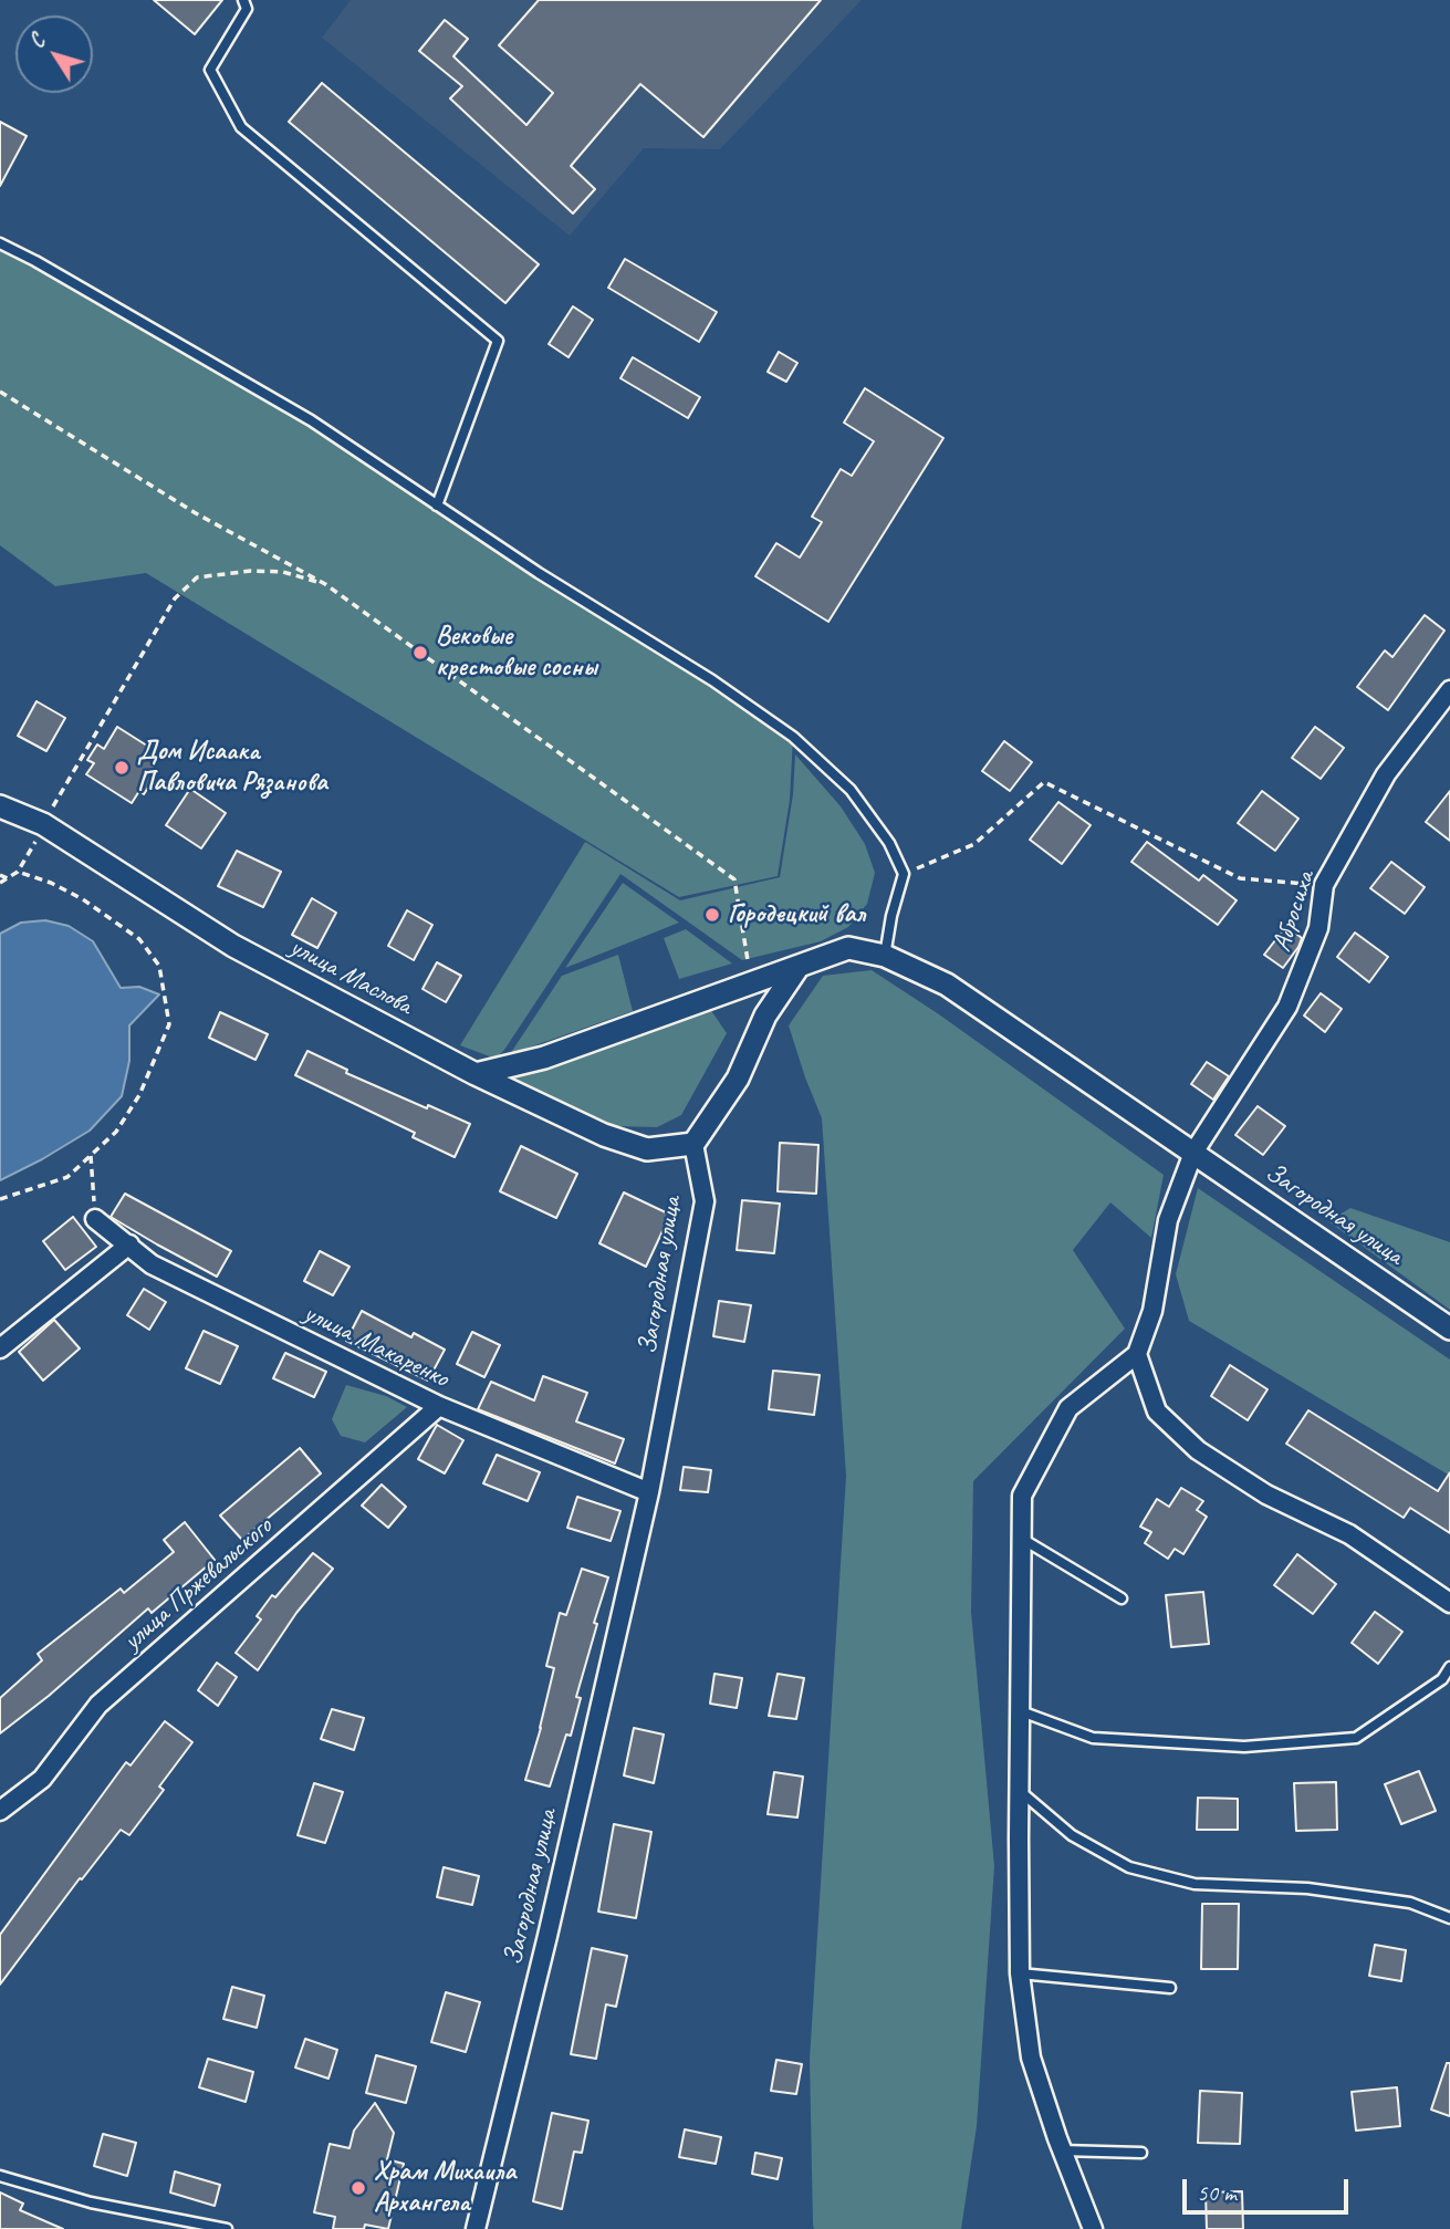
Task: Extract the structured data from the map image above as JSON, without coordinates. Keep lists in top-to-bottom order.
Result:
{
  "streets": {
    "street": [
      "Абросиха",
      "улица Маслова",
      "Загородная улица",
      "улица Макаренко",
      "улица Пржевальского"
    ]
  },
  "crossings": [
    ["Абросиха", "Загородная улица"],
    ["улица Маслова", "Загородная улица"],
    ["Загородная улица", "улица Макаренко"],
    ["улица Макаренко", "улица Пржевальского"]
  ],
  "places": [
    "Вековые крестовые сосны",
    "Дом Исаака Павловича Рязанова",
    "Городецкий вал",
    "Храм Михаила Архангела"
  ],
  "scale_bar": "50 m",
  "north": "top left"
}
